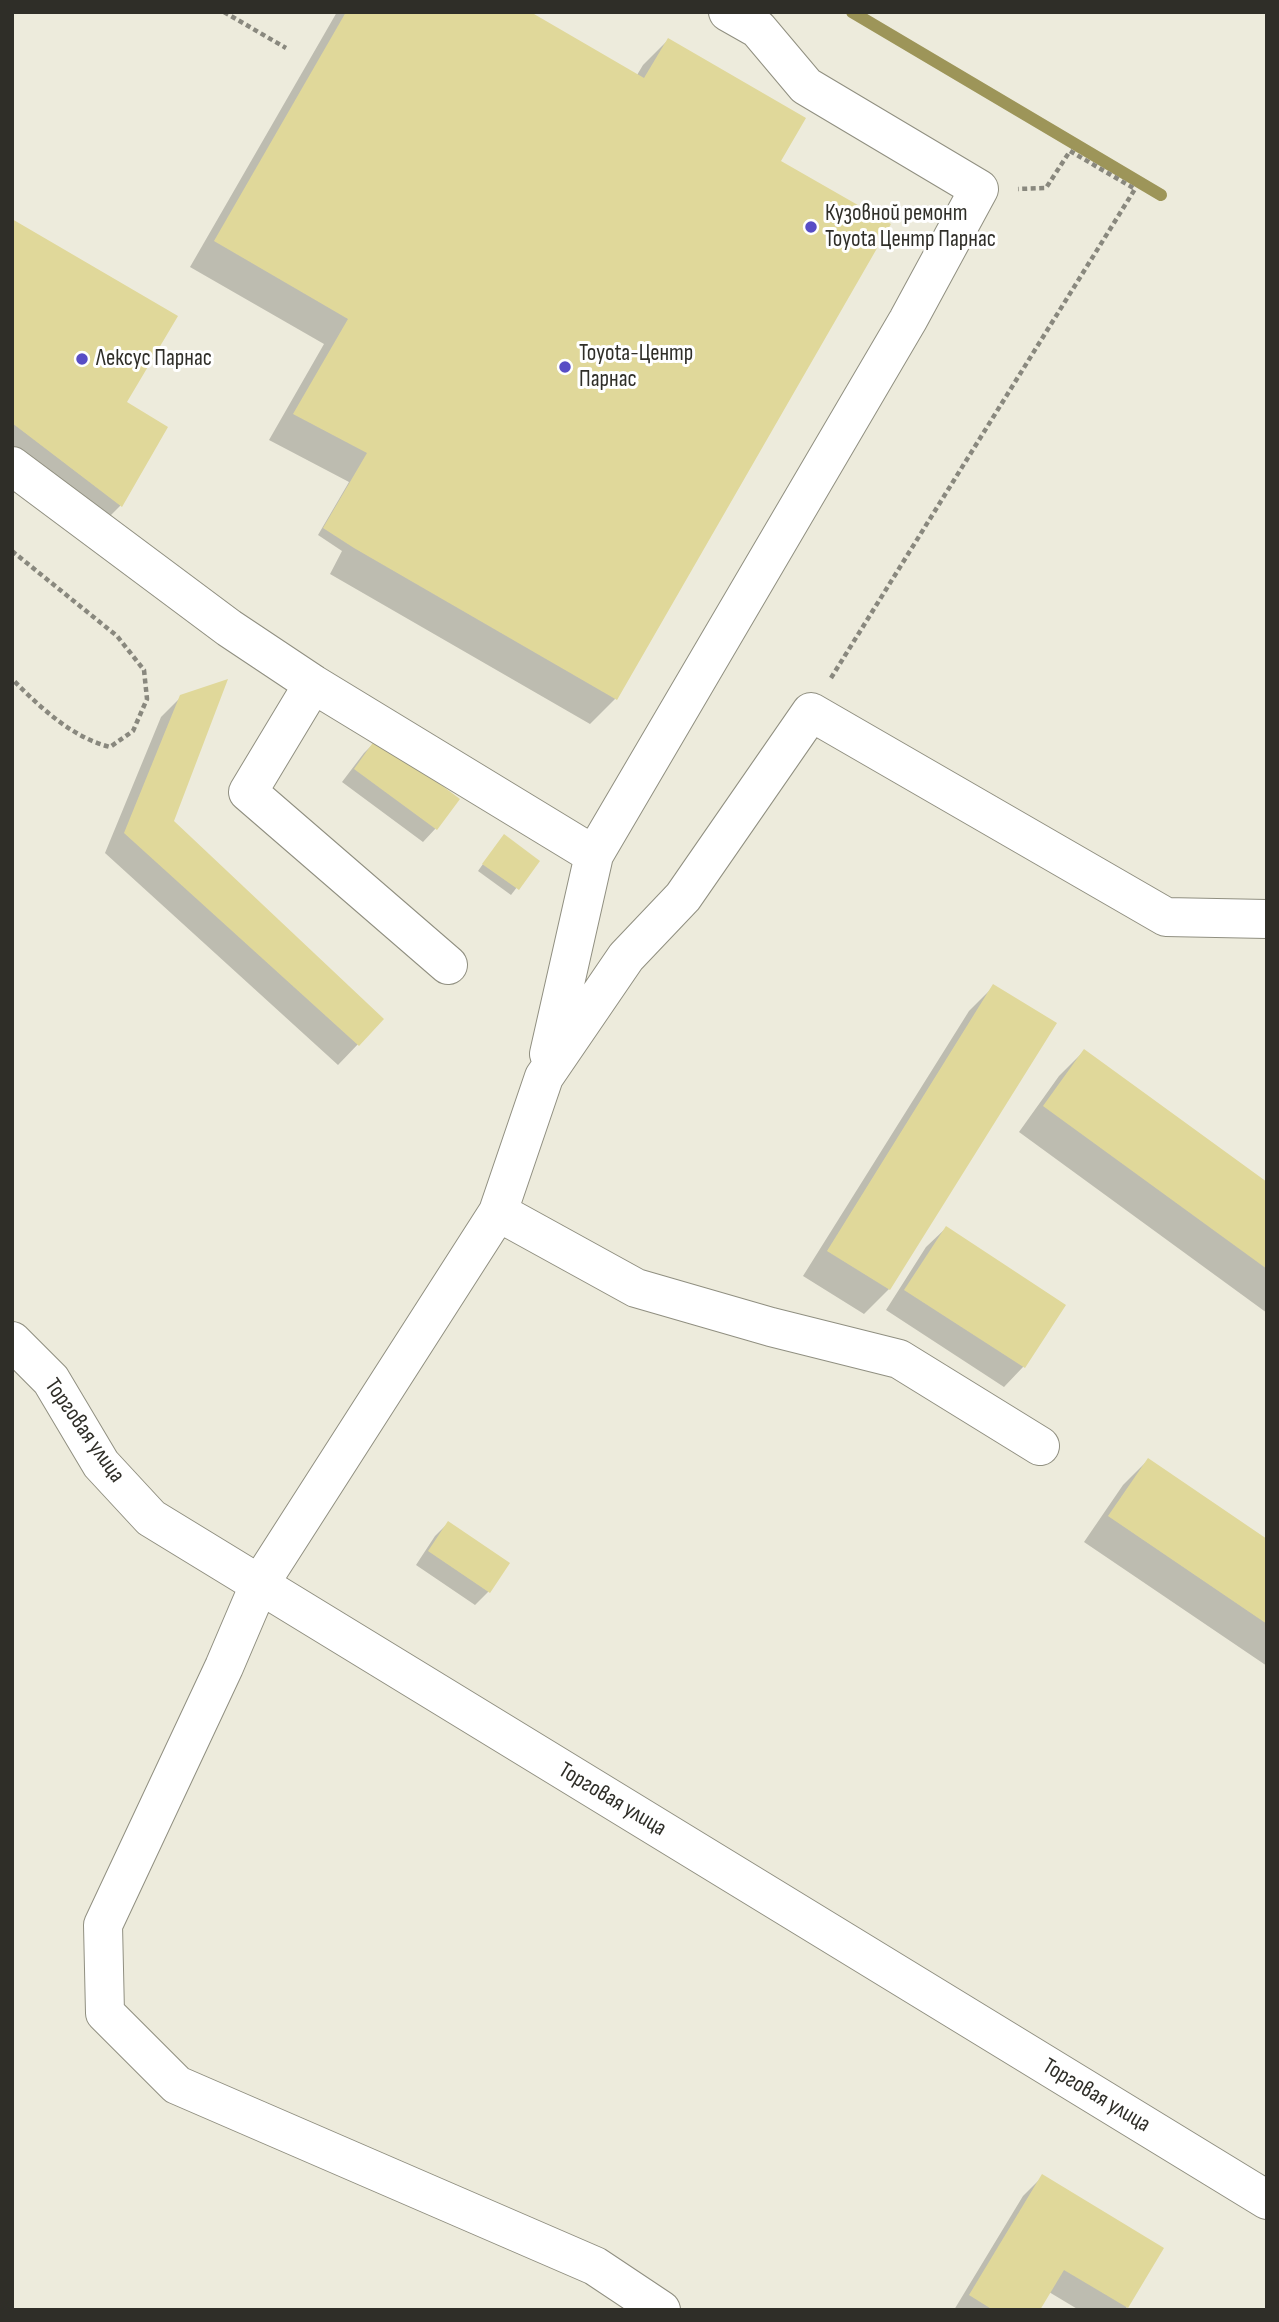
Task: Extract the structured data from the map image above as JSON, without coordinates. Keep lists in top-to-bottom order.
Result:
{
  "streets": {
    "street": ["Торговая улица"]
  },
  "places": ["Кузовной ремонт Toyota Центр Парнас", "Лексус Парнас", "Toyota-Центр Парнас"]
}
